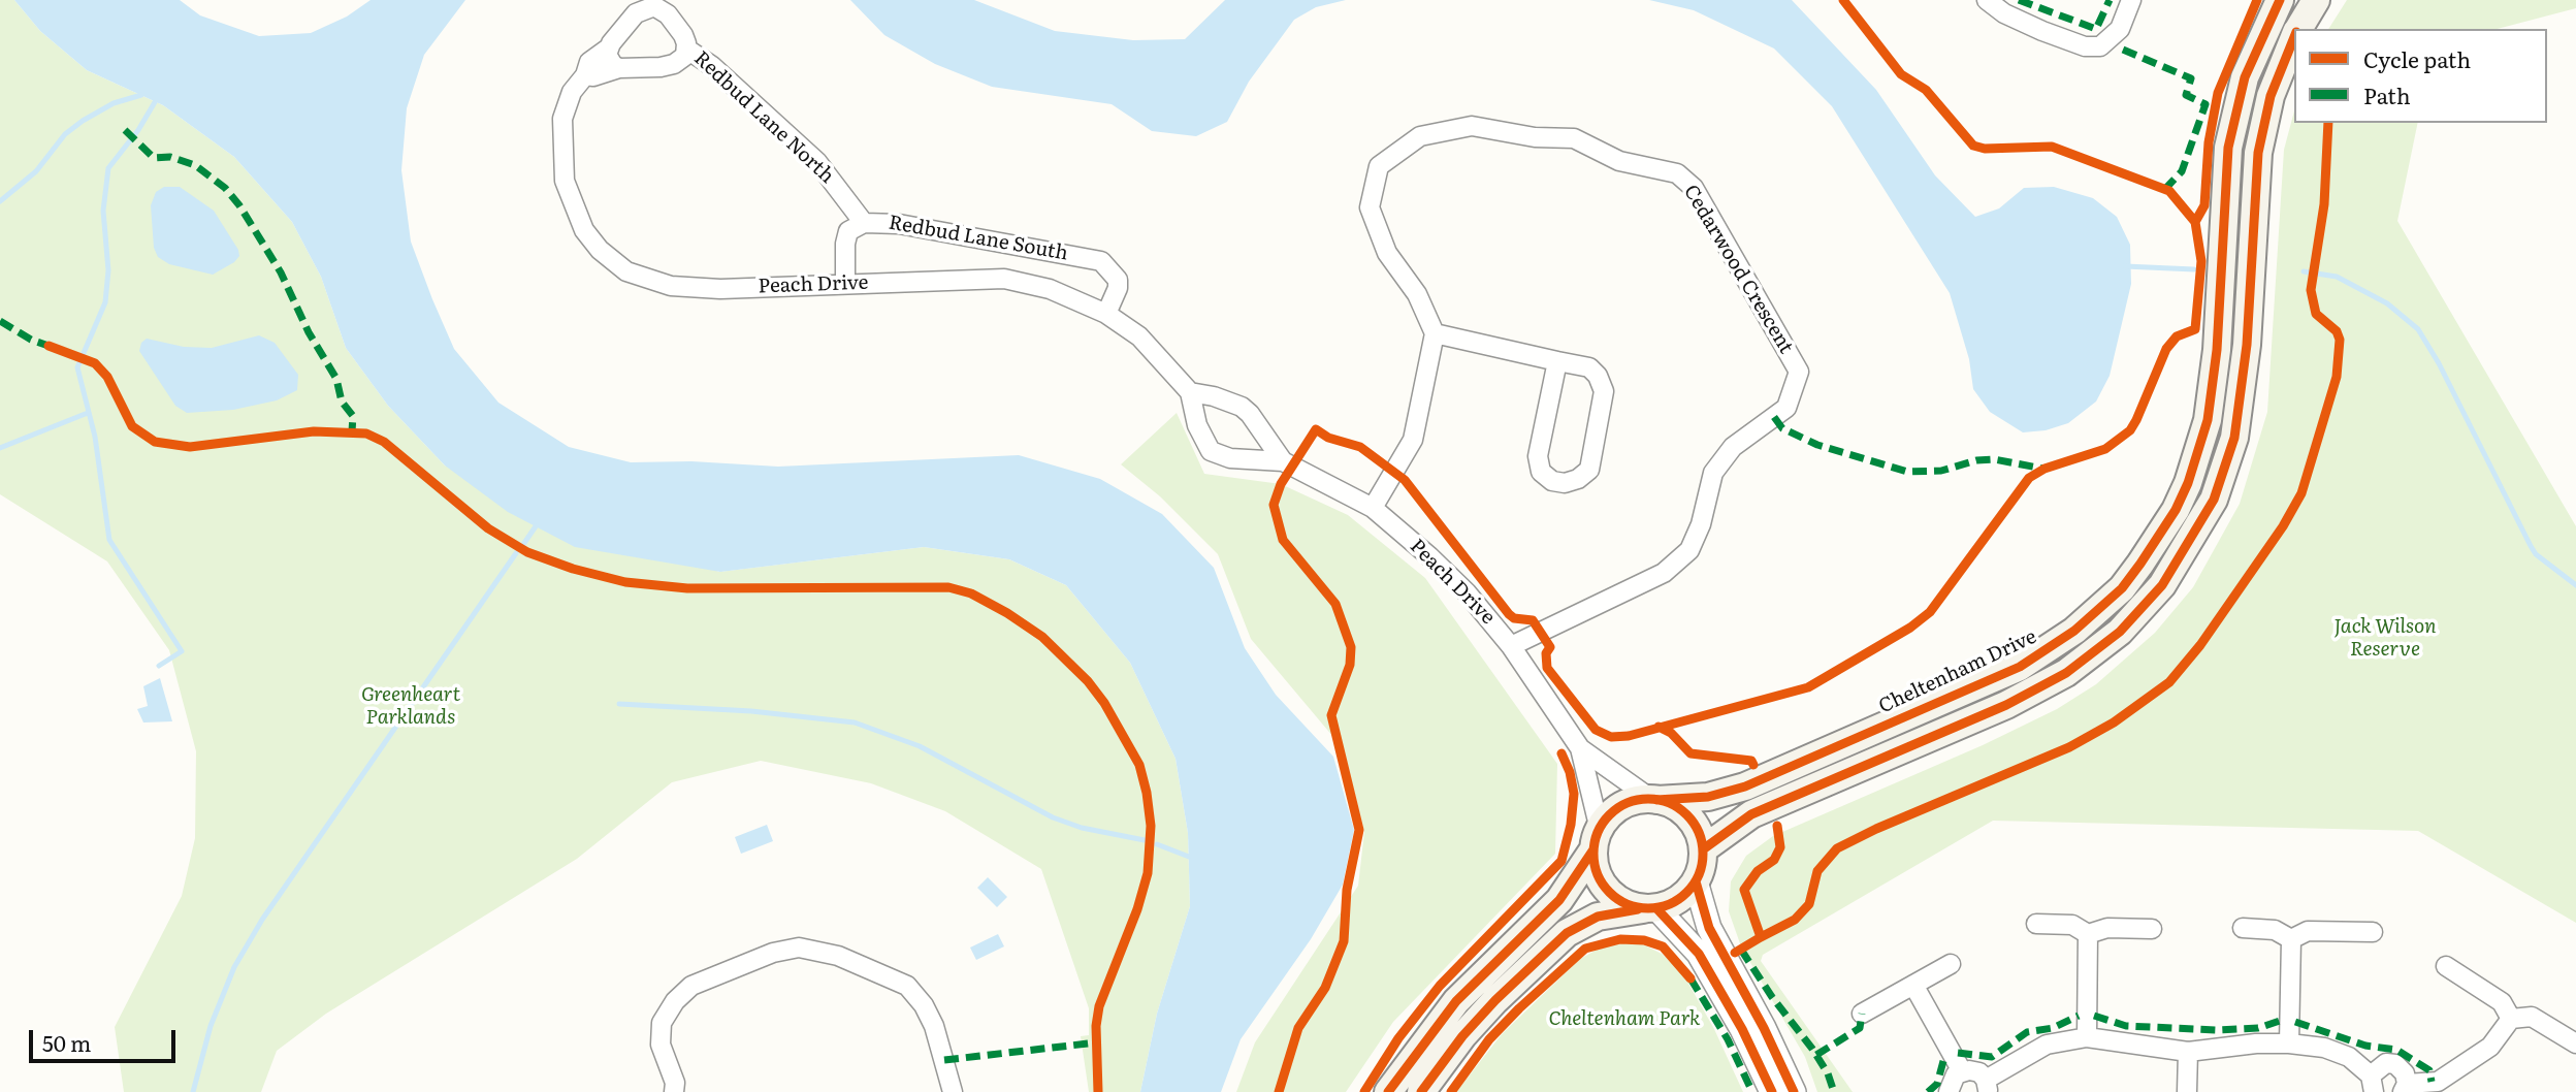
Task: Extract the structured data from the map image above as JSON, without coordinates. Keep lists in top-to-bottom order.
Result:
{
  "streets": {
    "main road": ["Cheltenham Drive"],
    "street": [
      "Redbud Lane North",
      "Redbud Lane South",
      "Cedarwood Crescent",
      "Peach Drive"
    ]
  },
  "crossings": [
    ["Redbud Lane North", "Redbud Lane South"],
    ["Redbud Lane North", "Peach Drive"],
    ["Redbud Lane South", "Peach Drive"],
    ["Cedarwood Crescent", "Peach Drive"],
    ["Peach Drive", "Cheltenham Drive"]
  ],
  "parks": ["Jack Wilson Reserve", "Greenheart Parklands", "Cheltenham Park"],
  "legend": ["Cycle path", "Path"],
  "scale_bar": "50 m"
}
